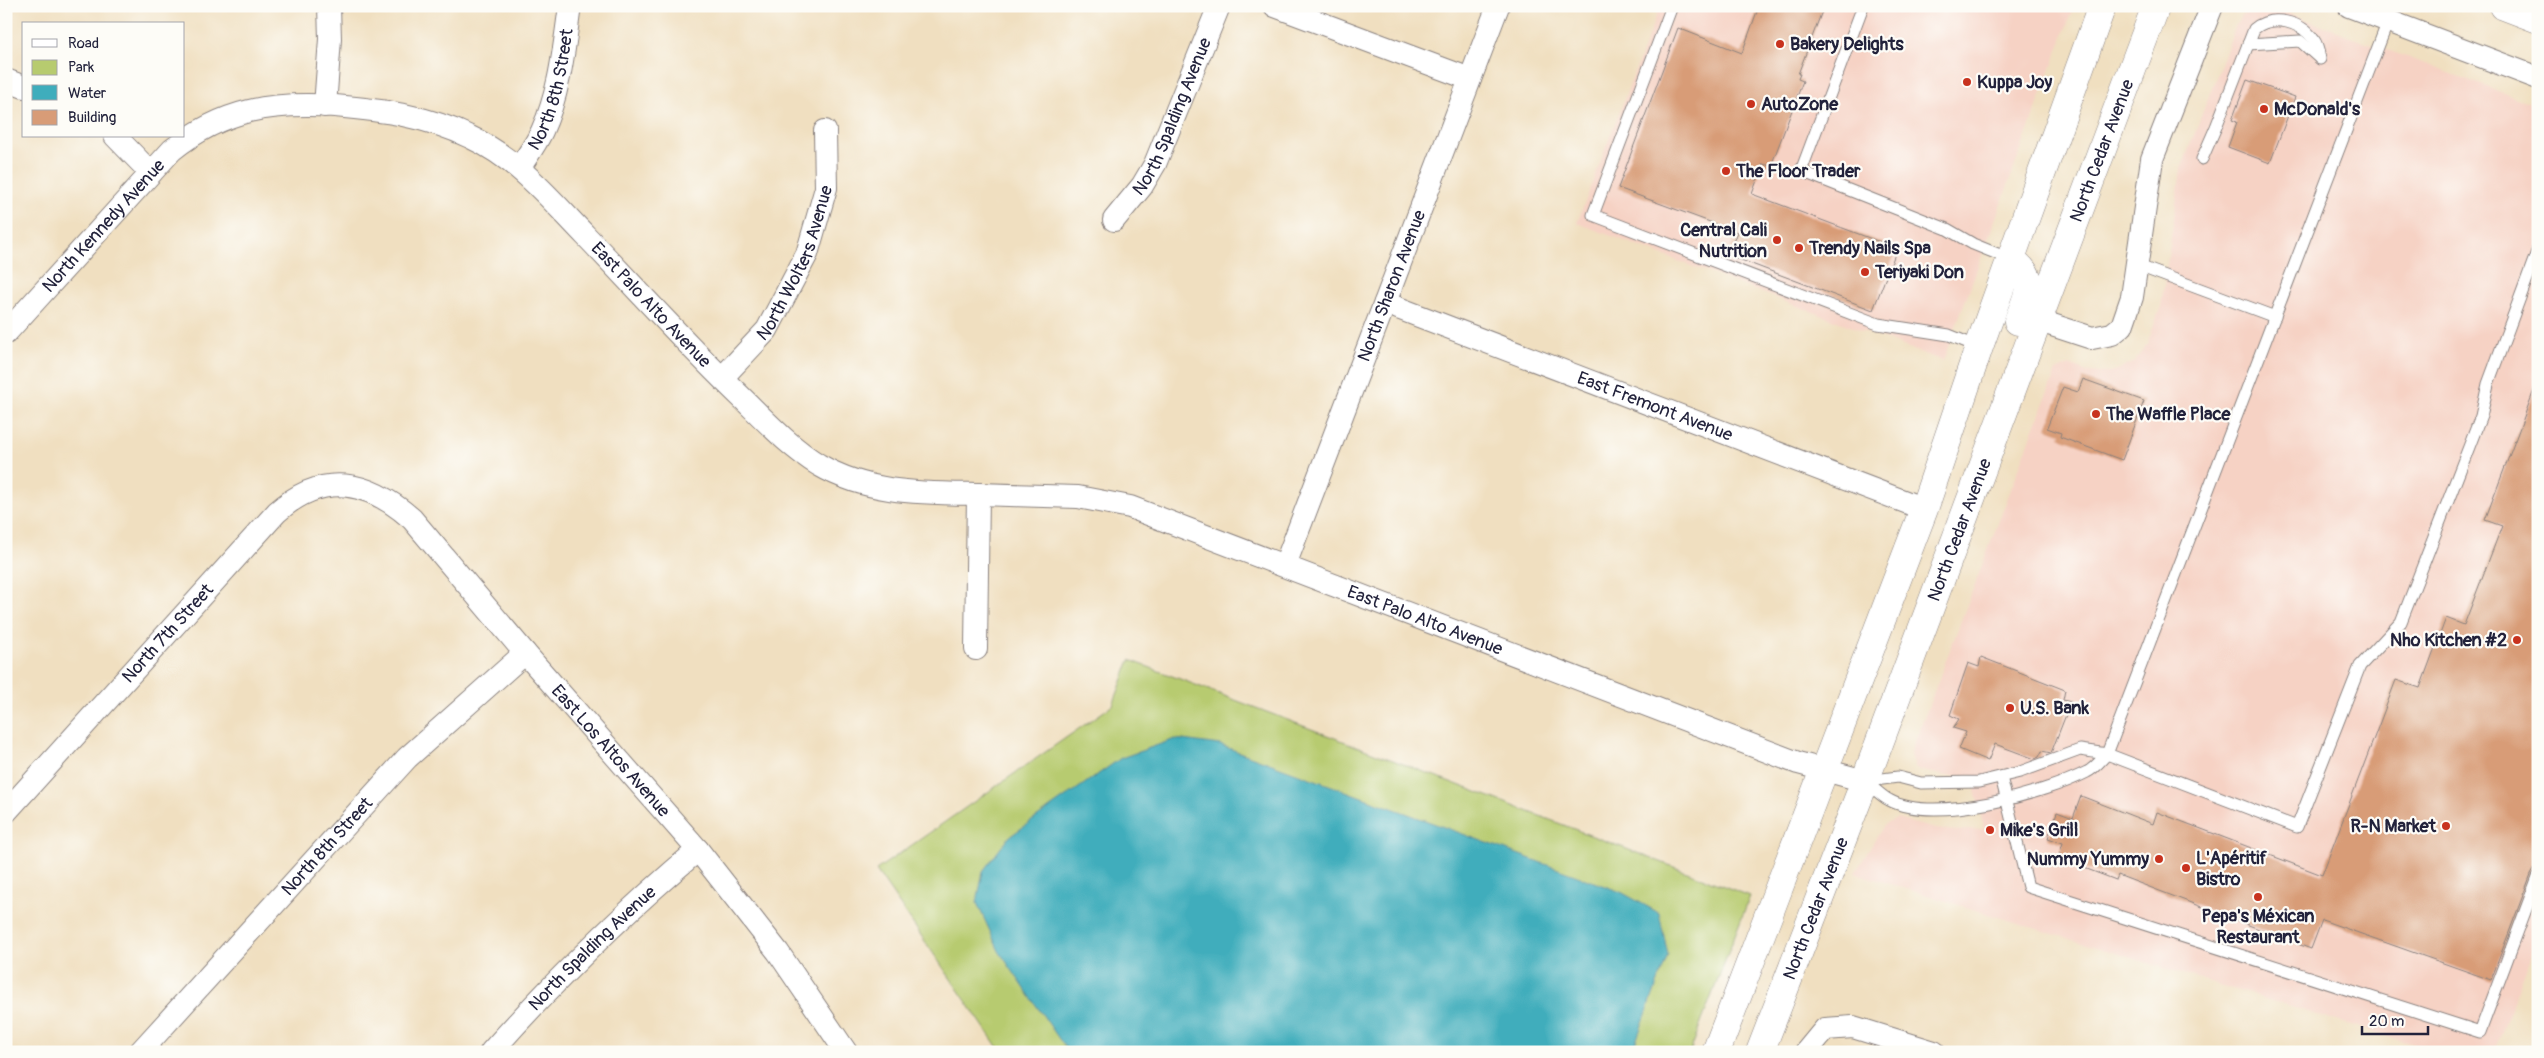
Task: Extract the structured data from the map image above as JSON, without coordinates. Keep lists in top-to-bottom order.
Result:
{
  "streets": {
    "main road": ["North Cedar Avenue"],
    "street": [
      "North 8th Street",
      "North Spalding Avenue",
      "North Kennedy Avenue",
      "North Wolters Avenue",
      "North Sharon Avenue",
      "East Palo Alto Avenue",
      "East Fremont Avenue",
      "North 7th Street",
      "East Los Altos Avenue"
    ]
  },
  "crossings": [
    ["North 8th Street", "East Palo Alto Avenue"],
    ["North 8th Street", "East Los Altos Avenue"],
    ["North Spalding Avenue", "East Los Altos Avenue"],
    ["North Cedar Avenue", "East Palo Alto Avenue"],
    ["North Kennedy Avenue", "East Palo Alto Avenue"],
    ["North Wolters Avenue", "East Palo Alto Avenue"],
    ["North Sharon Avenue", "East Palo Alto Avenue"],
    ["North Sharon Avenue", "East Fremont Avenue"],
    ["North 7th Street", "East Los Altos Avenue"]
  ],
  "places": [
    "Bakery Delights",
    "Kuppa Joy",
    "AutoZone",
    "McDonald's",
    "The Floor Trader",
    "Central Cali Nutrition",
    "Trendy Nails Spa",
    "Teriyaki Don",
    "The Waffle Place",
    "Nho Kitchen #2",
    "U.S. Bank",
    "R-N Market",
    "Mike's Grill",
    "Nummy Yummy",
    "L'Apéritif Bistro",
    "Pepa's Méxican Restaurant"
  ],
  "legend": [
    "Road",
    "Park",
    "Water",
    "Building"
  ],
  "scale_bar": "20 m"
}
